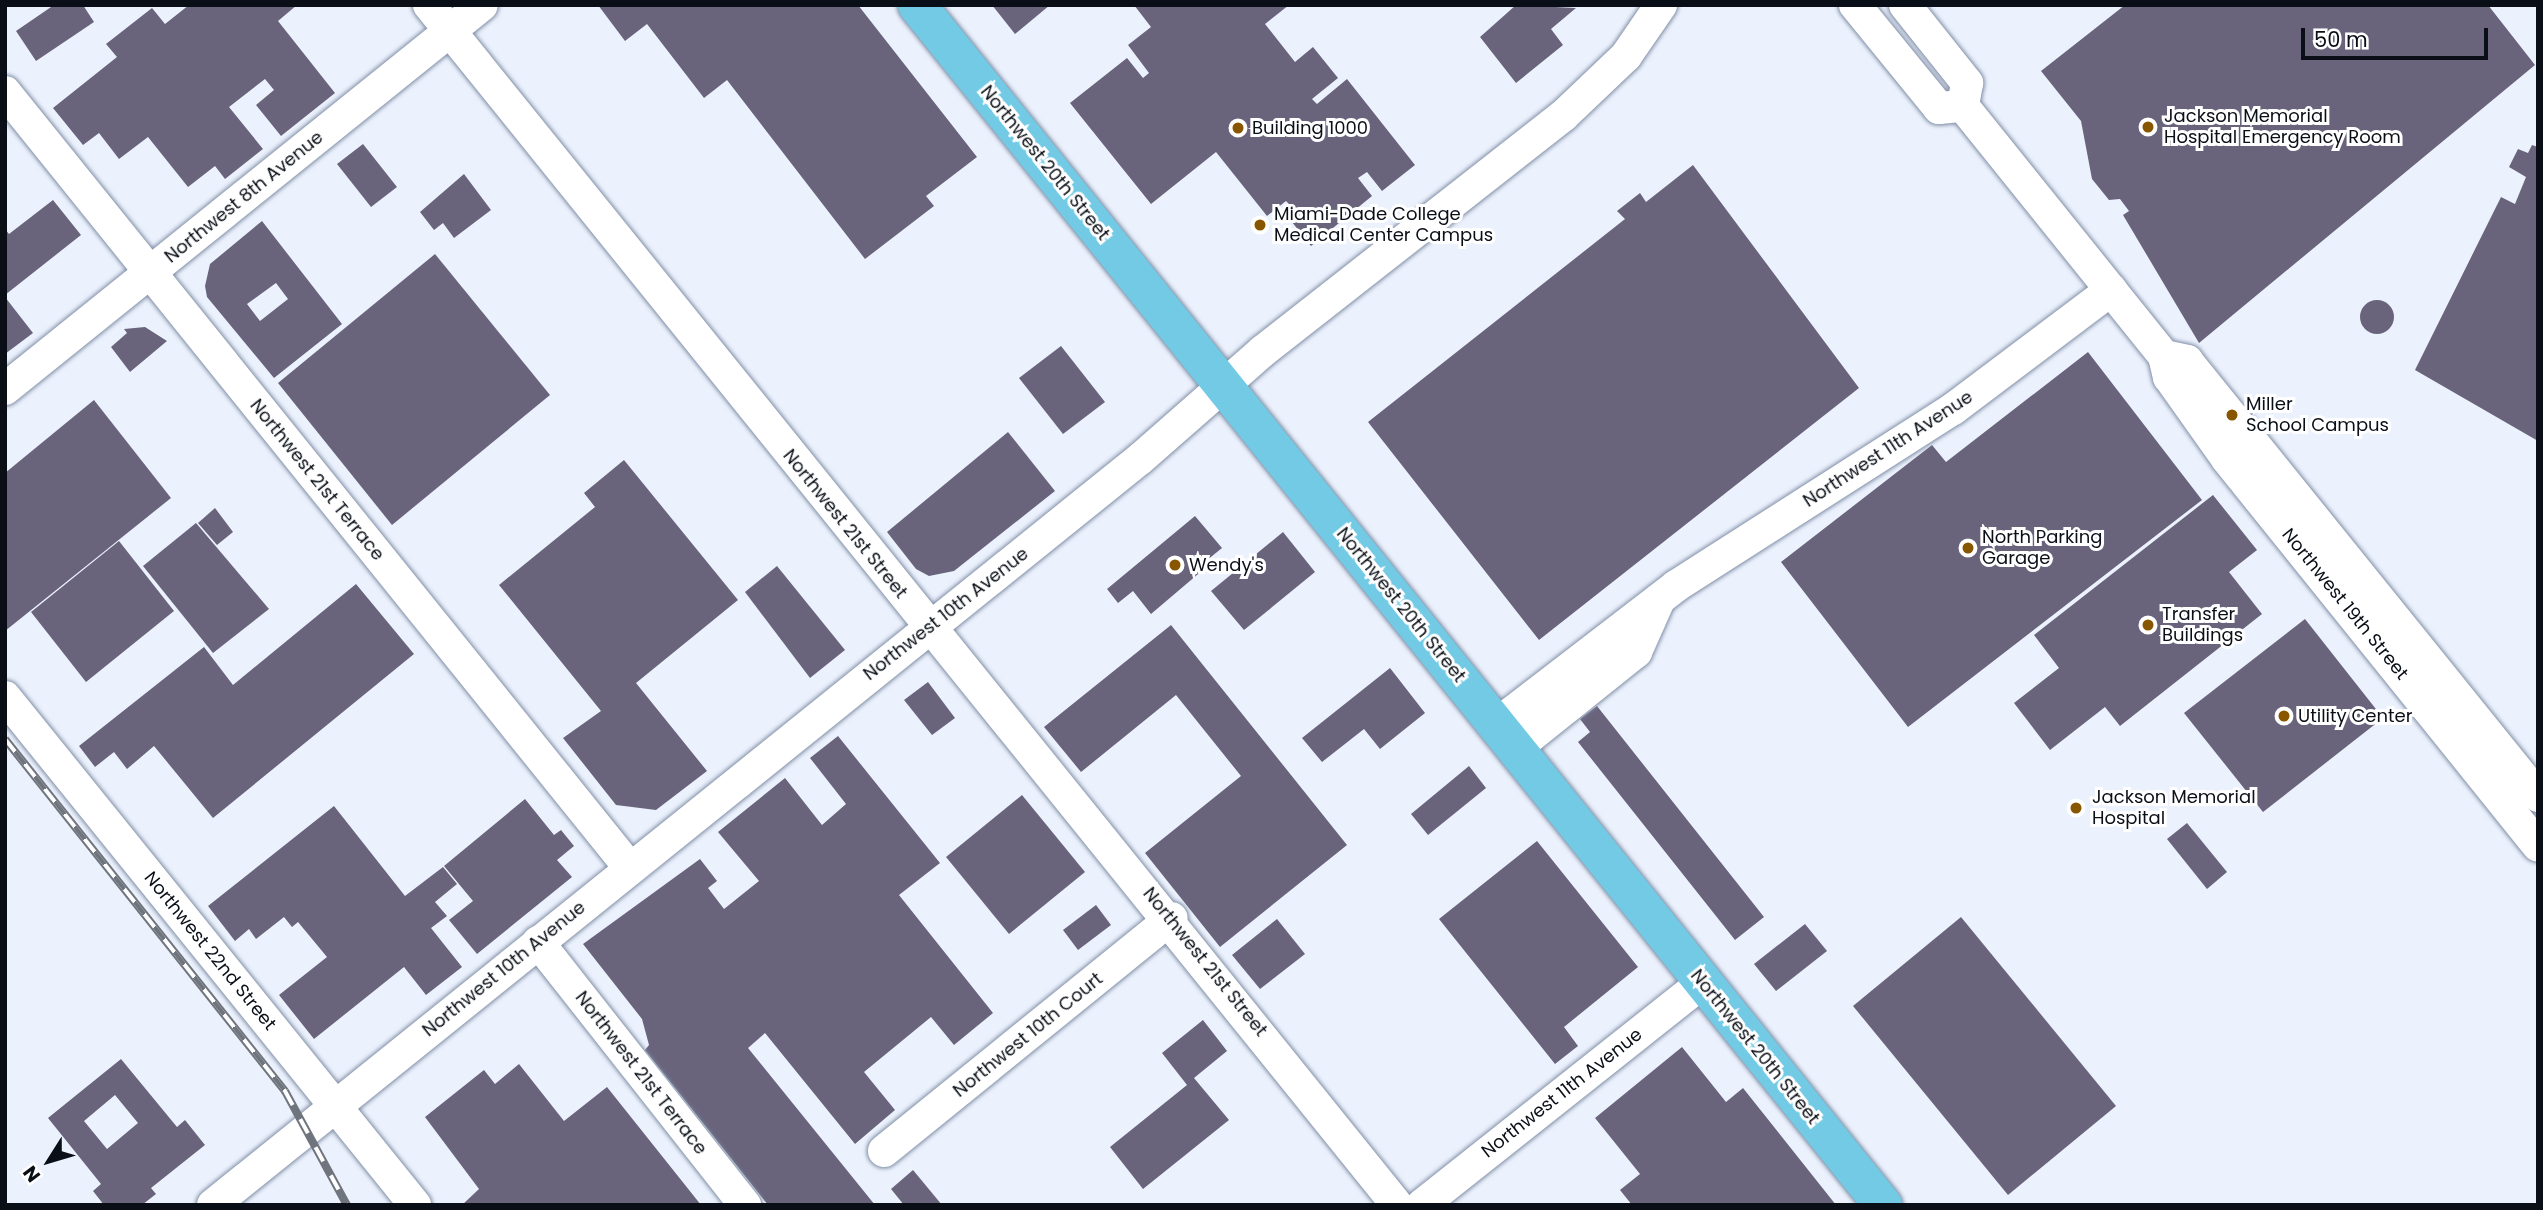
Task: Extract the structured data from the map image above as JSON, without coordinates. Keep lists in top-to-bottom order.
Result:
{
  "streets": {
    "main road": ["Northwest 20th Street"],
    "street": [
      "Northwest 8th Avenue",
      "Northwest 11th Avenue",
      "Northwest 21st Terrace",
      "Northwest 21st Street",
      "Northwest 19th Street",
      "Northwest 10th Avenue",
      "Northwest 22nd Street",
      "Northwest 10th Court"
    ]
  },
  "crossings": [
    ["Northwest 20th Street", "Northwest 11th Avenue"],
    ["Northwest 20th Street", "Northwest 10th Avenue"],
    ["Northwest 8th Avenue", "Northwest 21st Terrace"],
    ["Northwest 8th Avenue", "Northwest 21st Street"],
    ["Northwest 11th Avenue", "Northwest 19th Street"],
    ["Northwest 21st Terrace", "Northwest 10th Avenue"],
    ["Northwest 21st Street", "Northwest 10th Avenue"],
    ["Northwest 21st Street", "Northwest 10th Court"],
    ["Northwest 10th Avenue", "Northwest 22nd Street"]
  ],
  "places": [
    "Jackson Memorial Hospital Emergency Room",
    "Building 1000",
    "Miami-Dade College Medical Center Campus",
    "Miller School Campus",
    "North Parking Garage",
    "Wendy's",
    "Transfer Buildings",
    "Utility Center",
    "Jackson Memorial Hospital"
  ],
  "scale_bar": "50 m",
  "north": "bottom left"
}
